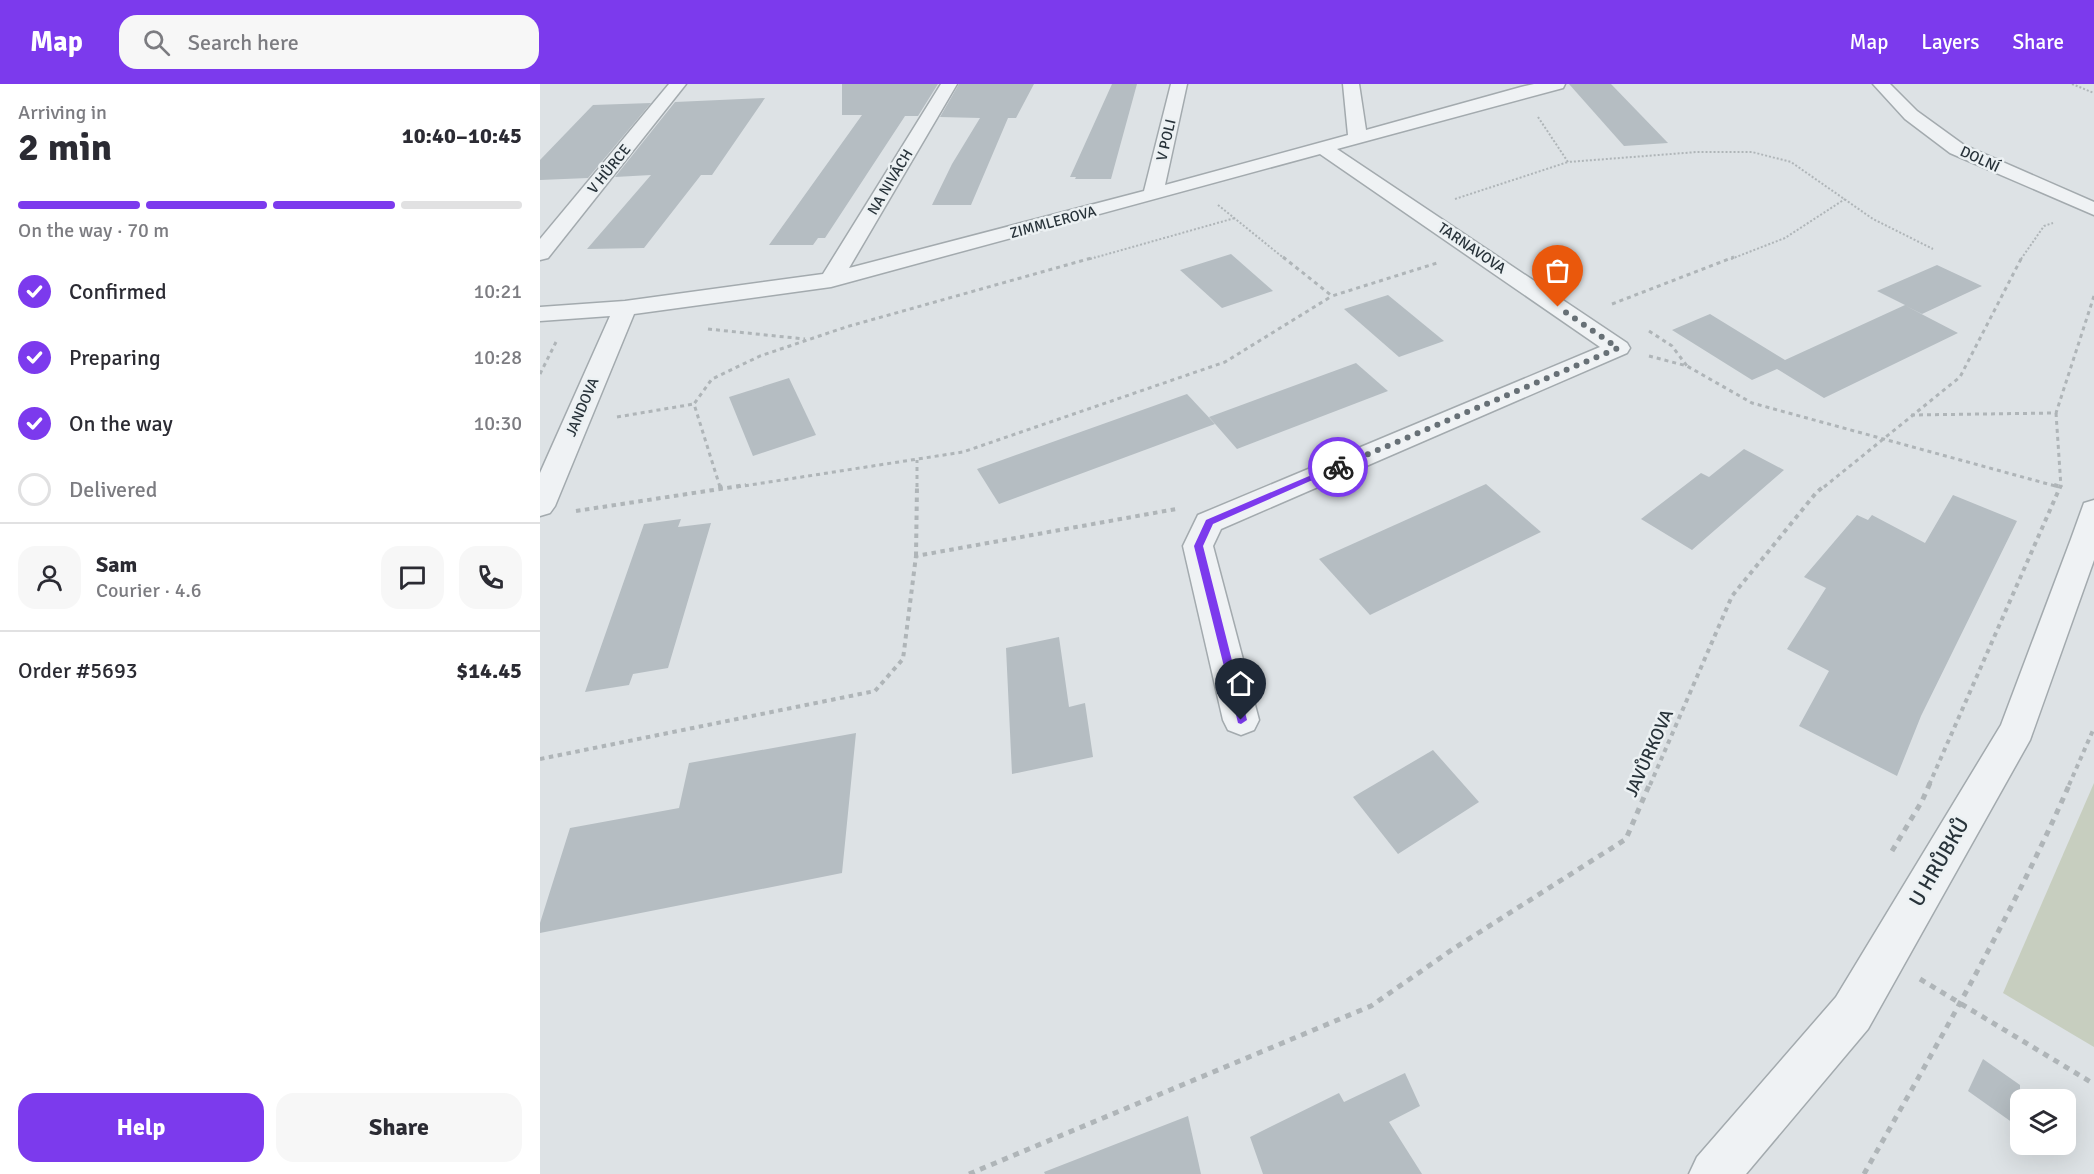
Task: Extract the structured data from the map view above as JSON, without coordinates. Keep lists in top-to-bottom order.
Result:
{
  "streets": {
    "street": [
      "V POLI",
      "DOLNÍ",
      "V HŮRCE",
      "NA NIVÁCH",
      "ZIMMLEROVA",
      "TARNAVOVA",
      "JANDOVA",
      "U HRŮBKŮ"
    ],
    "path": ["JAVŮRKOVA"]
  },
  "crossings": [
    ["V POLI", "ZIMMLEROVA"],
    ["DOLNÍ", "JAVŮRKOVA"],
    ["NA NIVÁCH", "ZIMMLEROVA"],
    ["ZIMMLEROVA", "TARNAVOVA"],
    ["ZIMMLEROVA", "JANDOVA"]
  ],
  "page": {
    "header": "Map",
    "search": "Search here",
    "nav": ["Map", "Layers", "Share"],
    "heading": ["2 min", "Arriving in", "10:40–10:45"],
    "panel": [
      "Sam",
      "Courier · 4.6",
      "Order #5693",
      "$14.45"
    ],
    "bar": "On the way · 70 m",
    "list": [
      ["Confirmed", "10:21"],
      ["Preparing", "10:28"],
      ["On the way", "10:30"],
      "Delivered"
    ],
    "buttons": ["Help", "Share"]
  }
}
